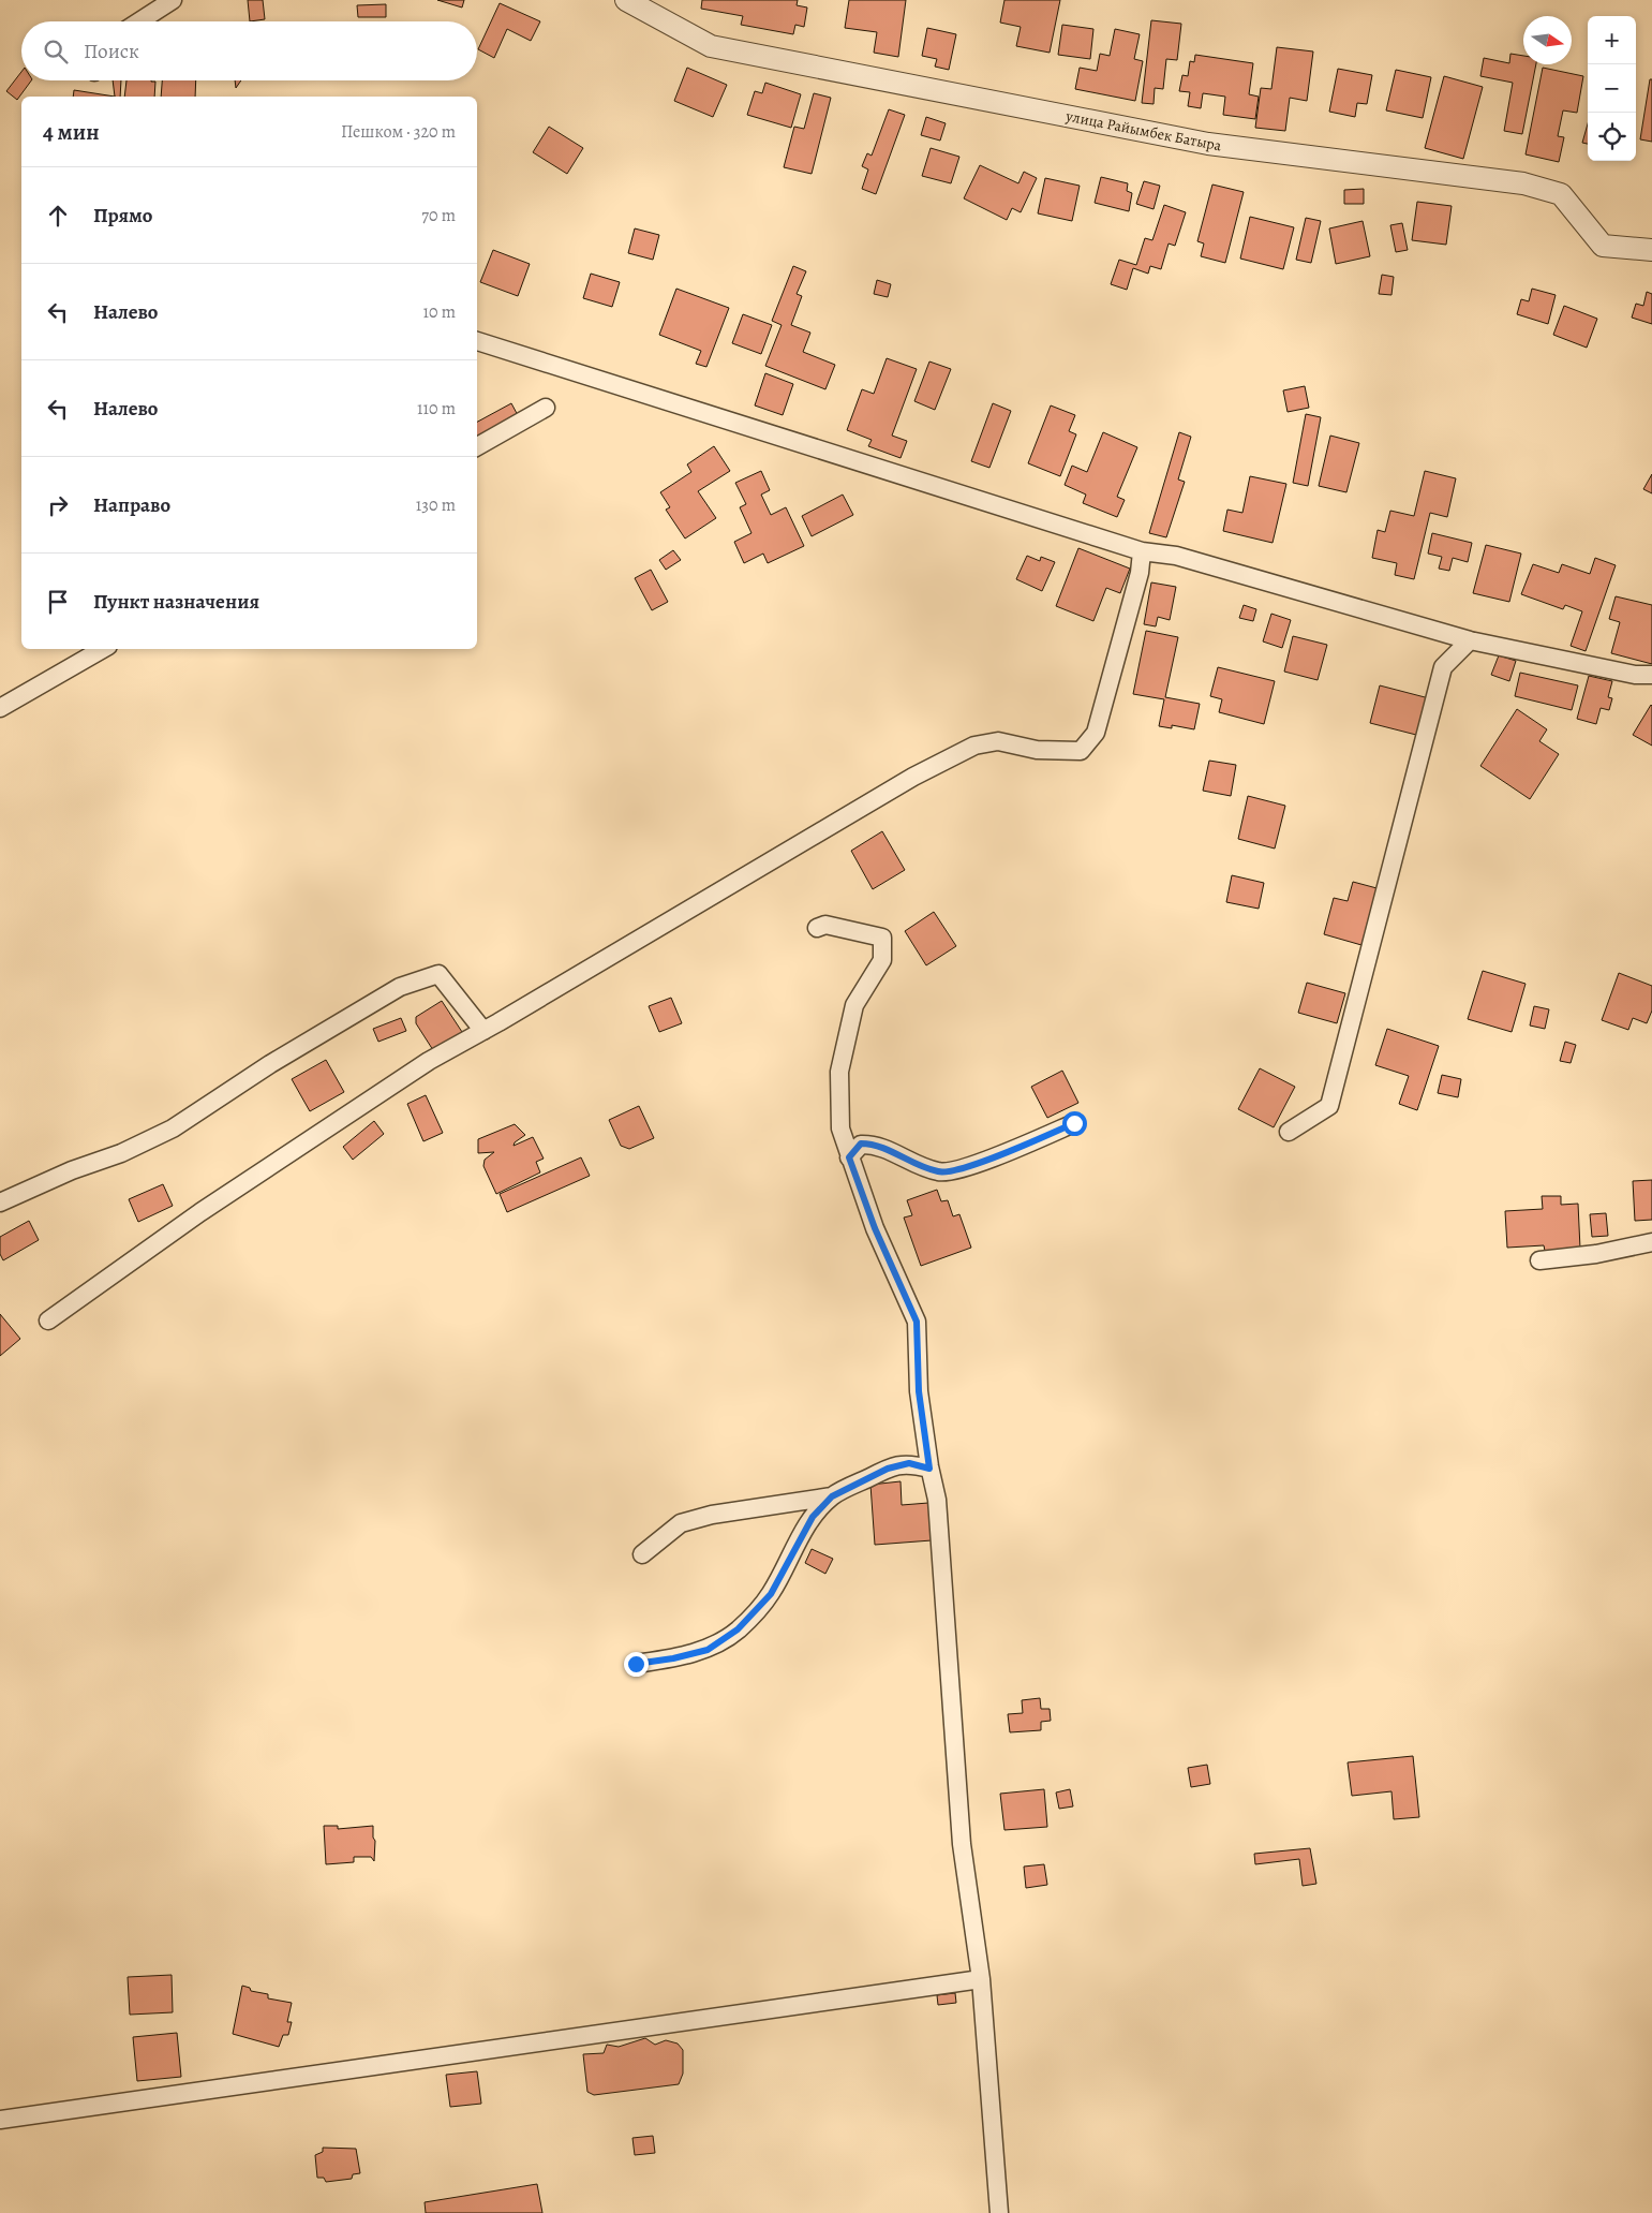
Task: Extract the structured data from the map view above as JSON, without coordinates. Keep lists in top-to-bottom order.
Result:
{
  "streets": {
    "street": ["улица Райымбек Батыра"]
  },
  "north": "right",
  "page": {
    "map_buttons": ["+", "−"],
    "search": "Поиск",
    "heading": ["4 мин", "Пешком · 320 m"],
    "list": [
      ["Прямо", "70 m"],
      ["Налево", "10 m"],
      ["Налево", "110 m"],
      ["Направо", "130 m"],
      "Пункт назначения"
    ]
  }
}
